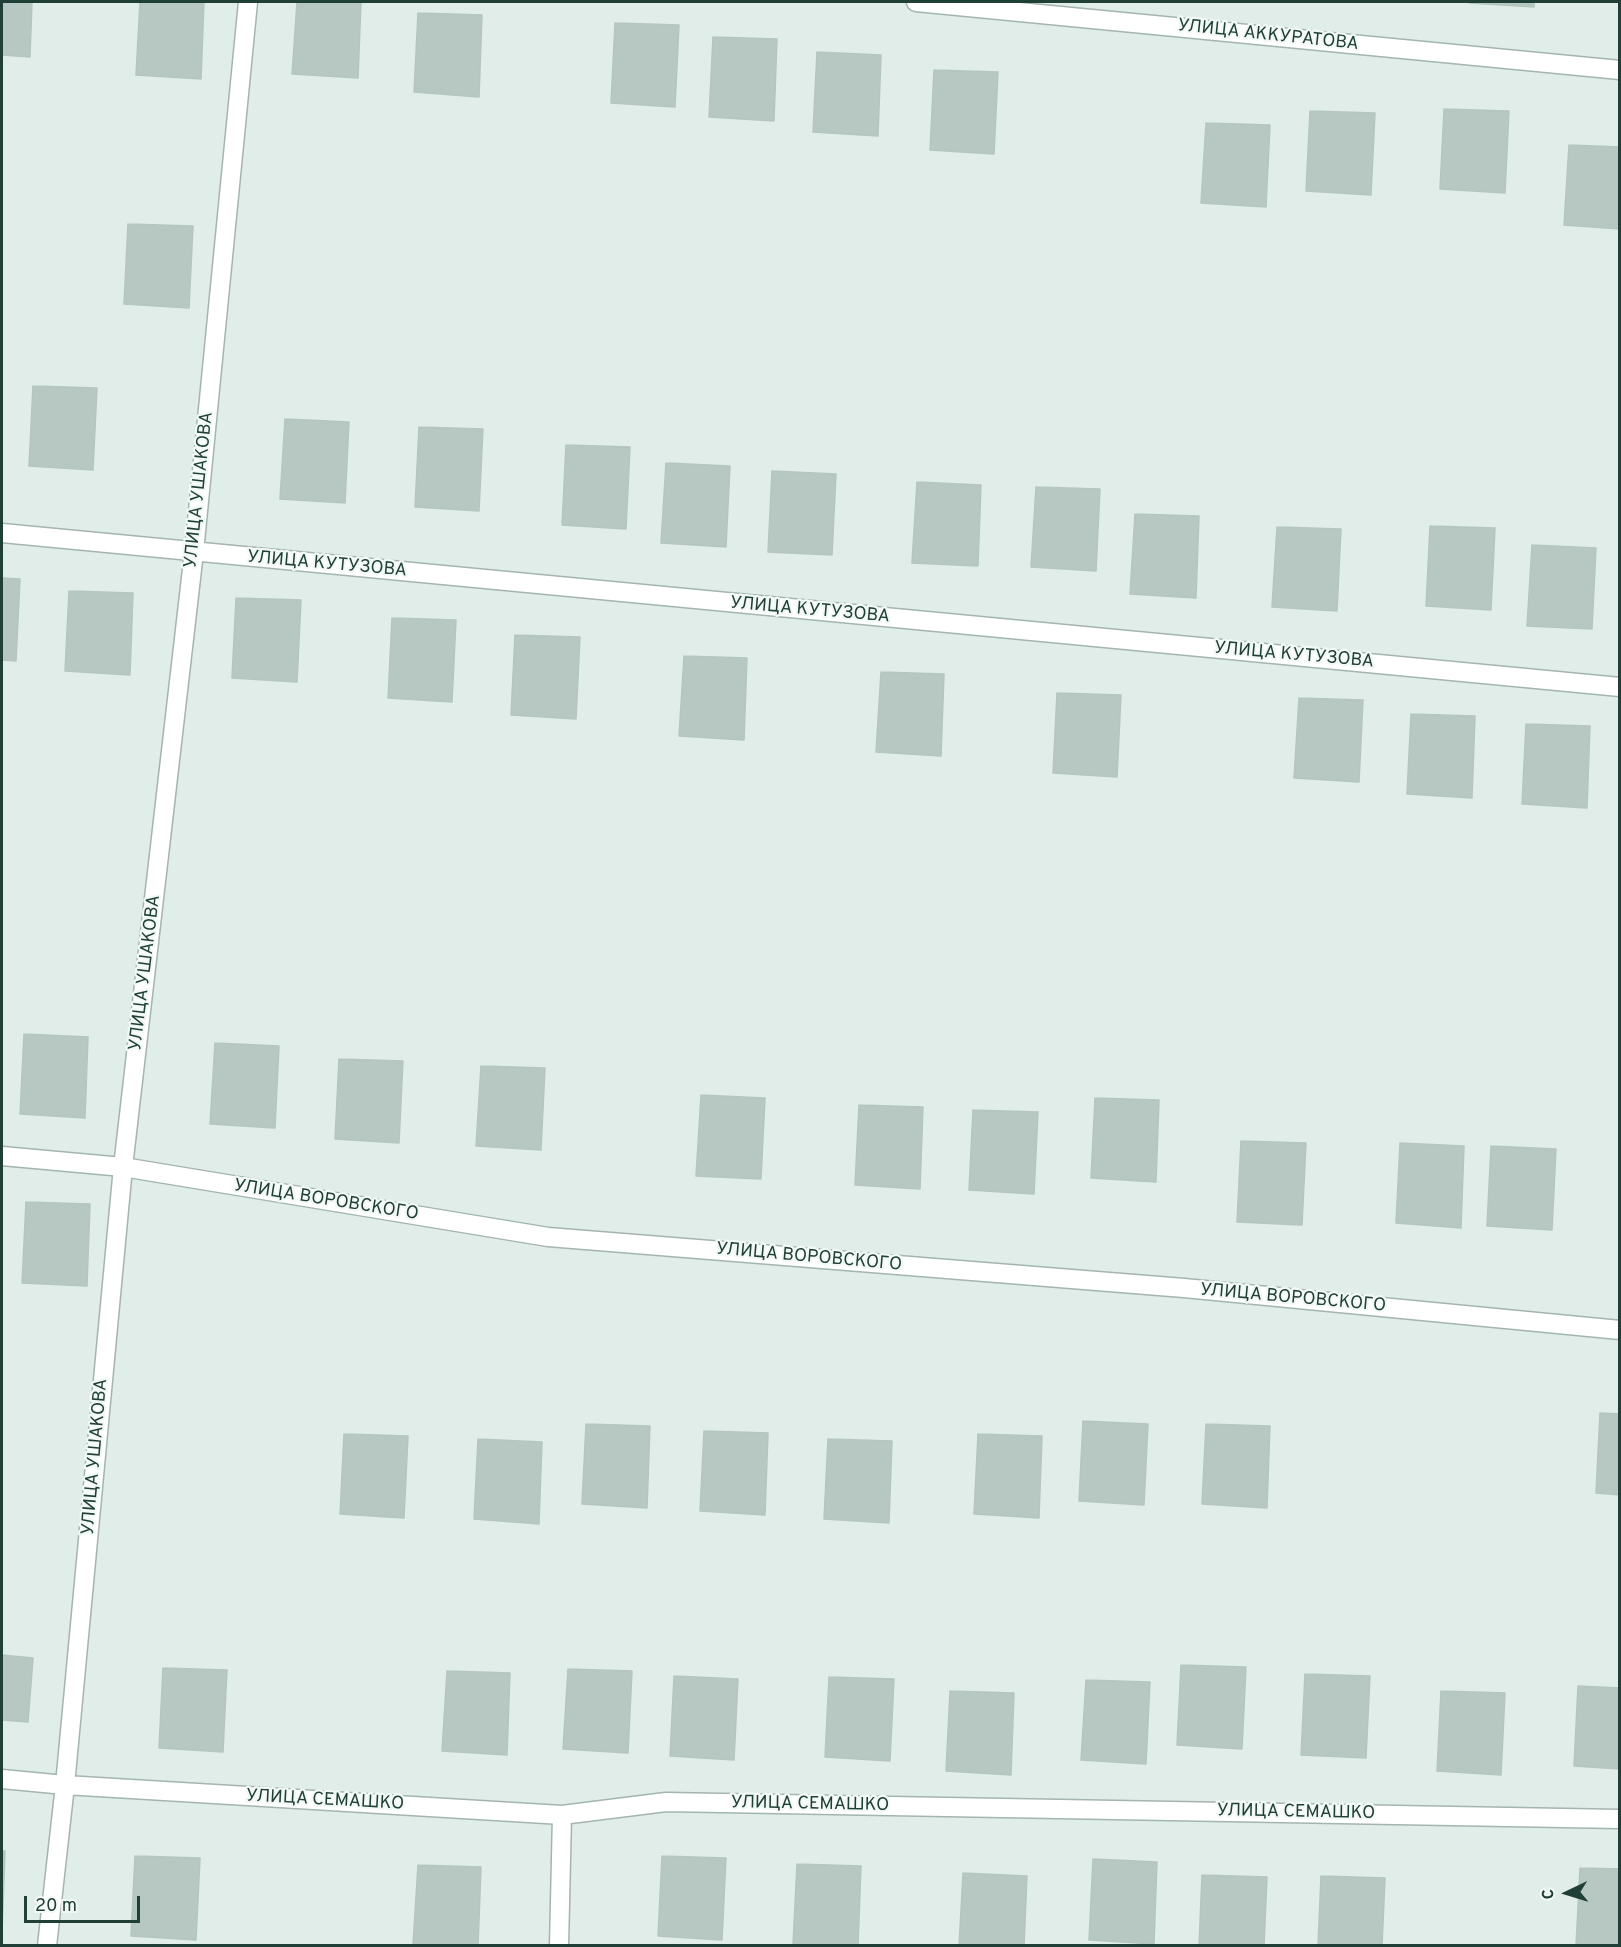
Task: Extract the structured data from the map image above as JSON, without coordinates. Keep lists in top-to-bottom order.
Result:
{
  "streets": {
    "street": [
      "УЛИЦА АККУРАТОВА",
      "УЛИЦА УШАКОВА",
      "УЛИЦА КУТУЗОВА",
      "УЛИЦА ВОРОВСКОГО",
      "УЛИЦА СЕМАШКО"
    ]
  },
  "crossings": [
    ["УЛИЦА УШАКОВА", "УЛИЦА КУТУЗОВА"],
    ["УЛИЦА УШАКОВА", "УЛИЦА ВОРОВСКОГО"],
    ["УЛИЦА УШАКОВА", "УЛИЦА СЕМАШКО"]
  ],
  "scale_bar": "20 m",
  "north": "left"
}
